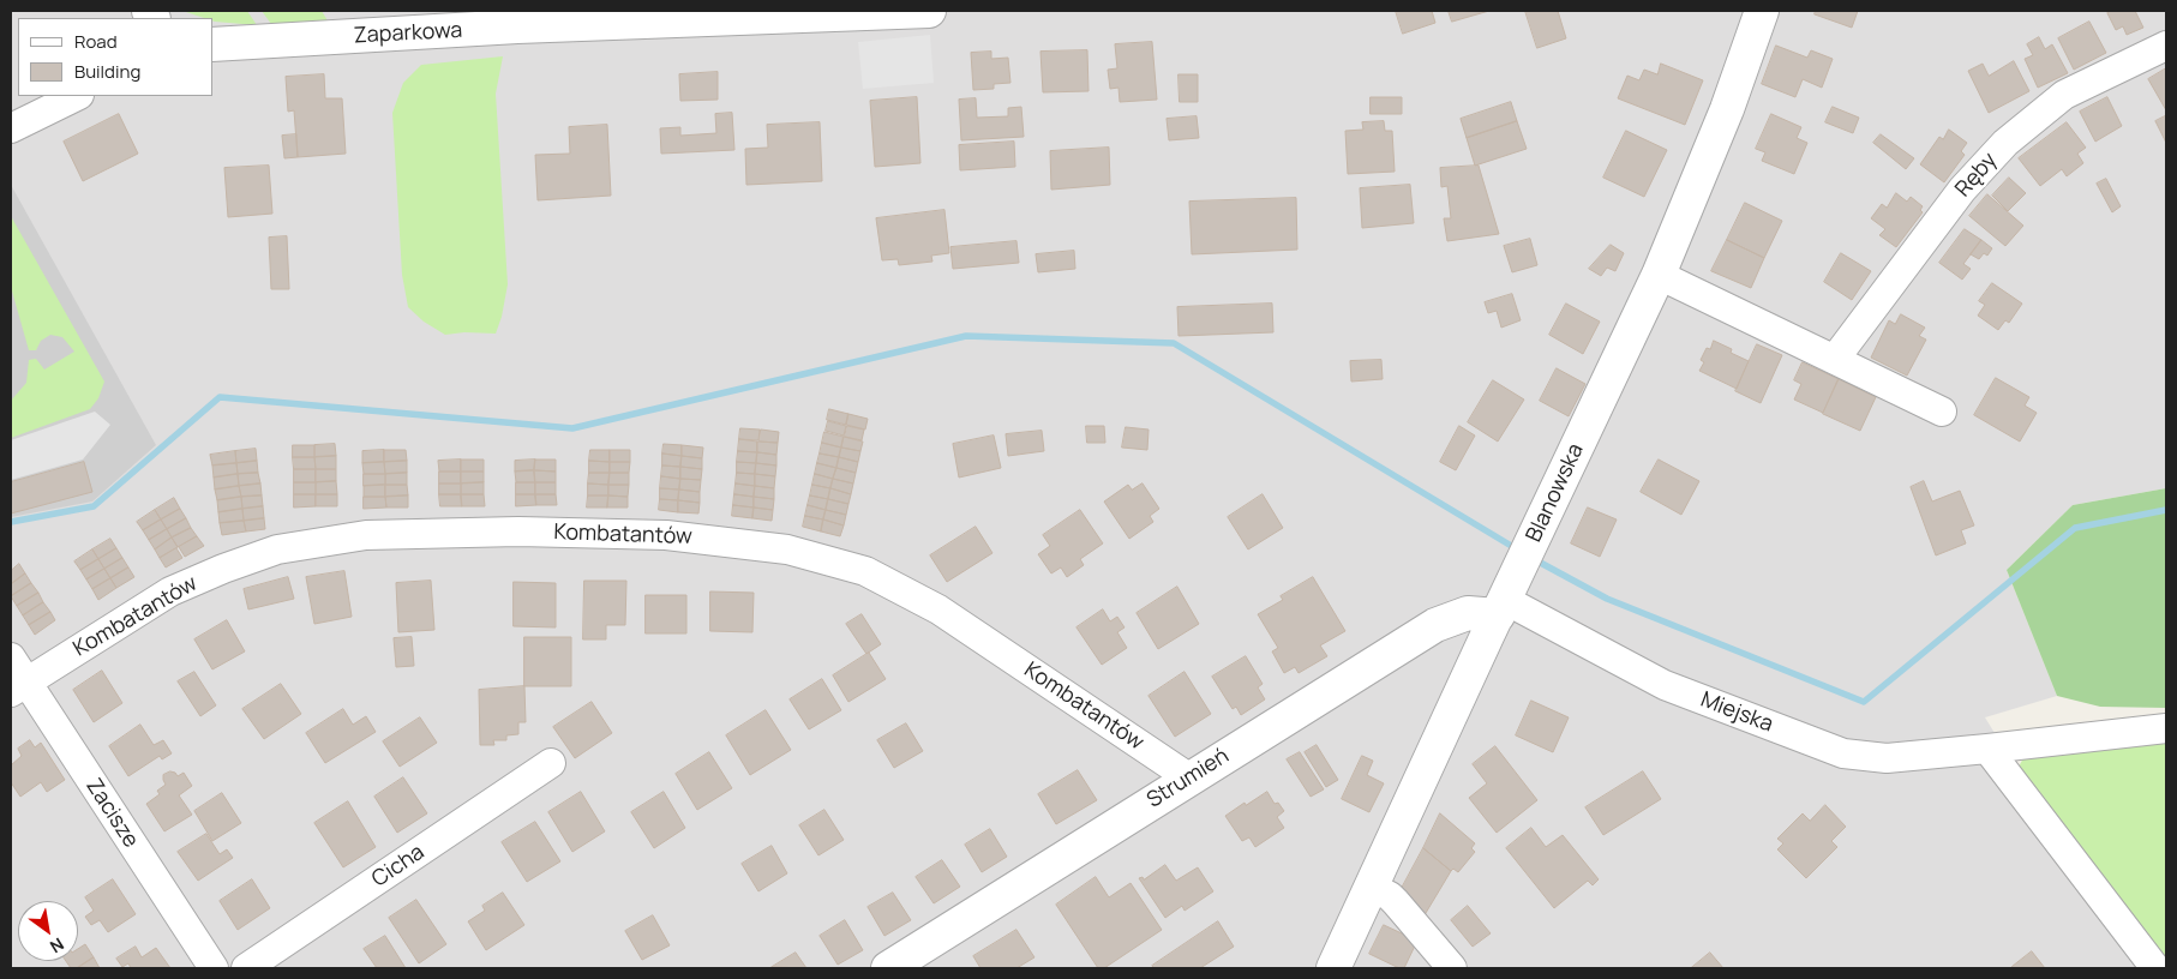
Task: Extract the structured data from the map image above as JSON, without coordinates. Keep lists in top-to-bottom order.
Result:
{
  "streets": {
    "street": [
      "Zaparkowa",
      "Ręby",
      "Blanowska",
      "Kombatantów",
      "Miejska",
      "Strumień",
      "Zacisze",
      "Cicha"
    ]
  },
  "crossings": [
    ["Blanowska", "Miejska"],
    ["Blanowska", "Strumień"],
    ["Kombatantów", "Strumień"],
    ["Kombatantów", "Zacisze"],
    ["Miejska", "Strumień"]
  ],
  "legend": ["Road", "Building"],
  "north": "bottom right"
}
